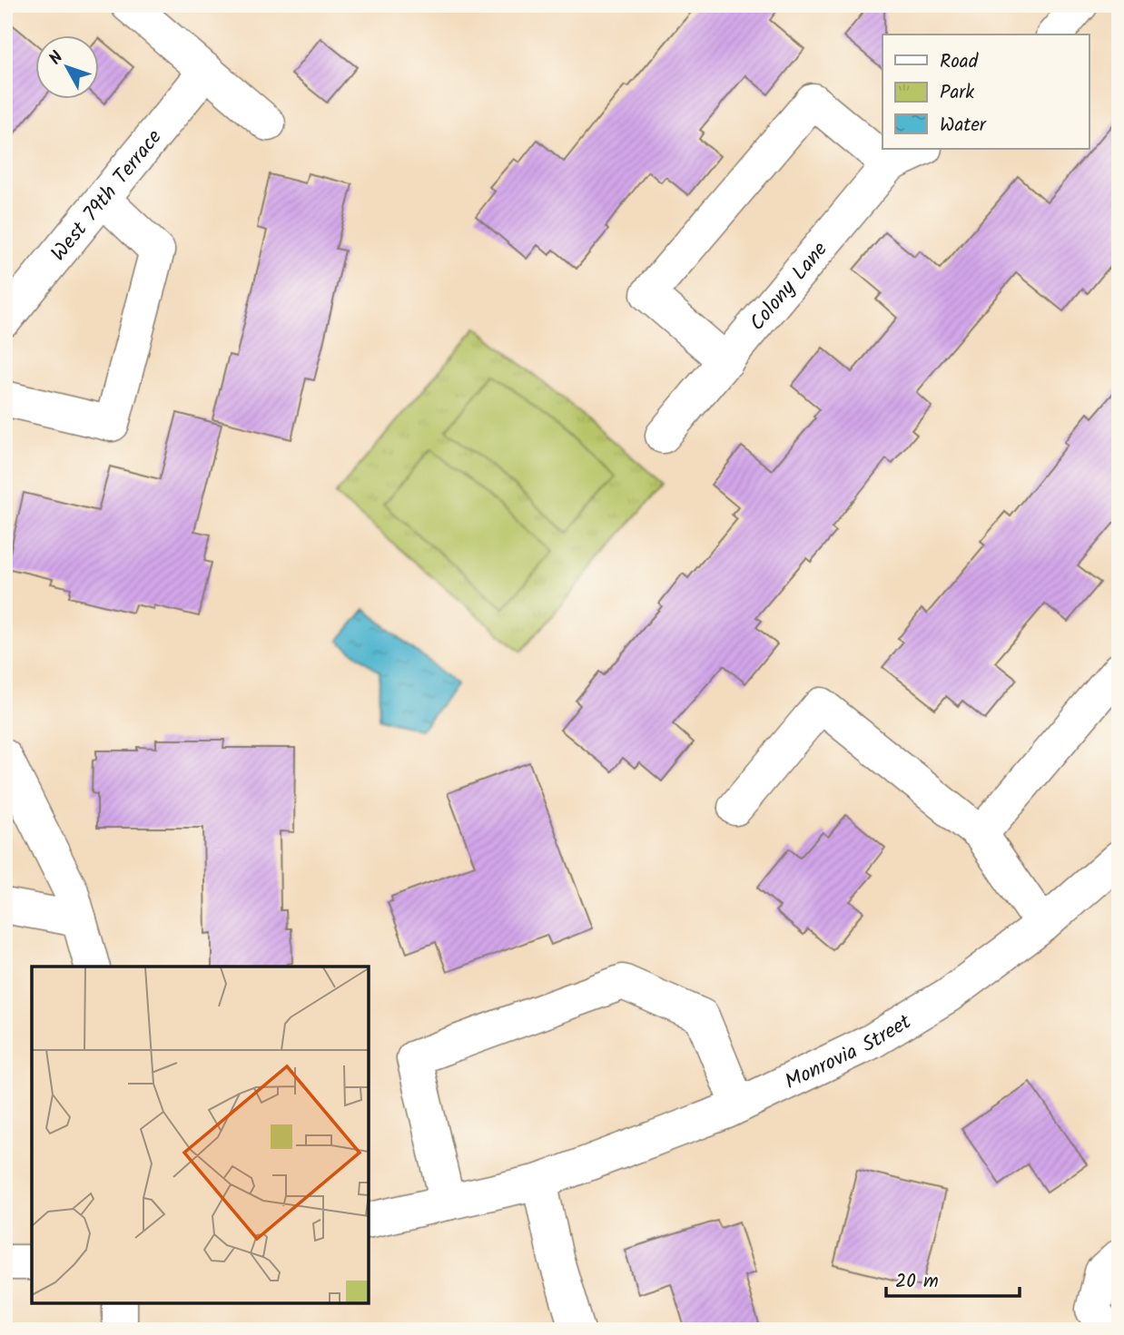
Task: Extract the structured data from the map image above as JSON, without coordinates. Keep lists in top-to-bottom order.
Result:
{
  "streets": {
    "street": ["West 79th Terrace", "Colony Lane", "Monrovia Street"]
  },
  "legend": ["Road", "Park", "Water"],
  "scale_bar": "20 m",
  "north": "top left"
}
